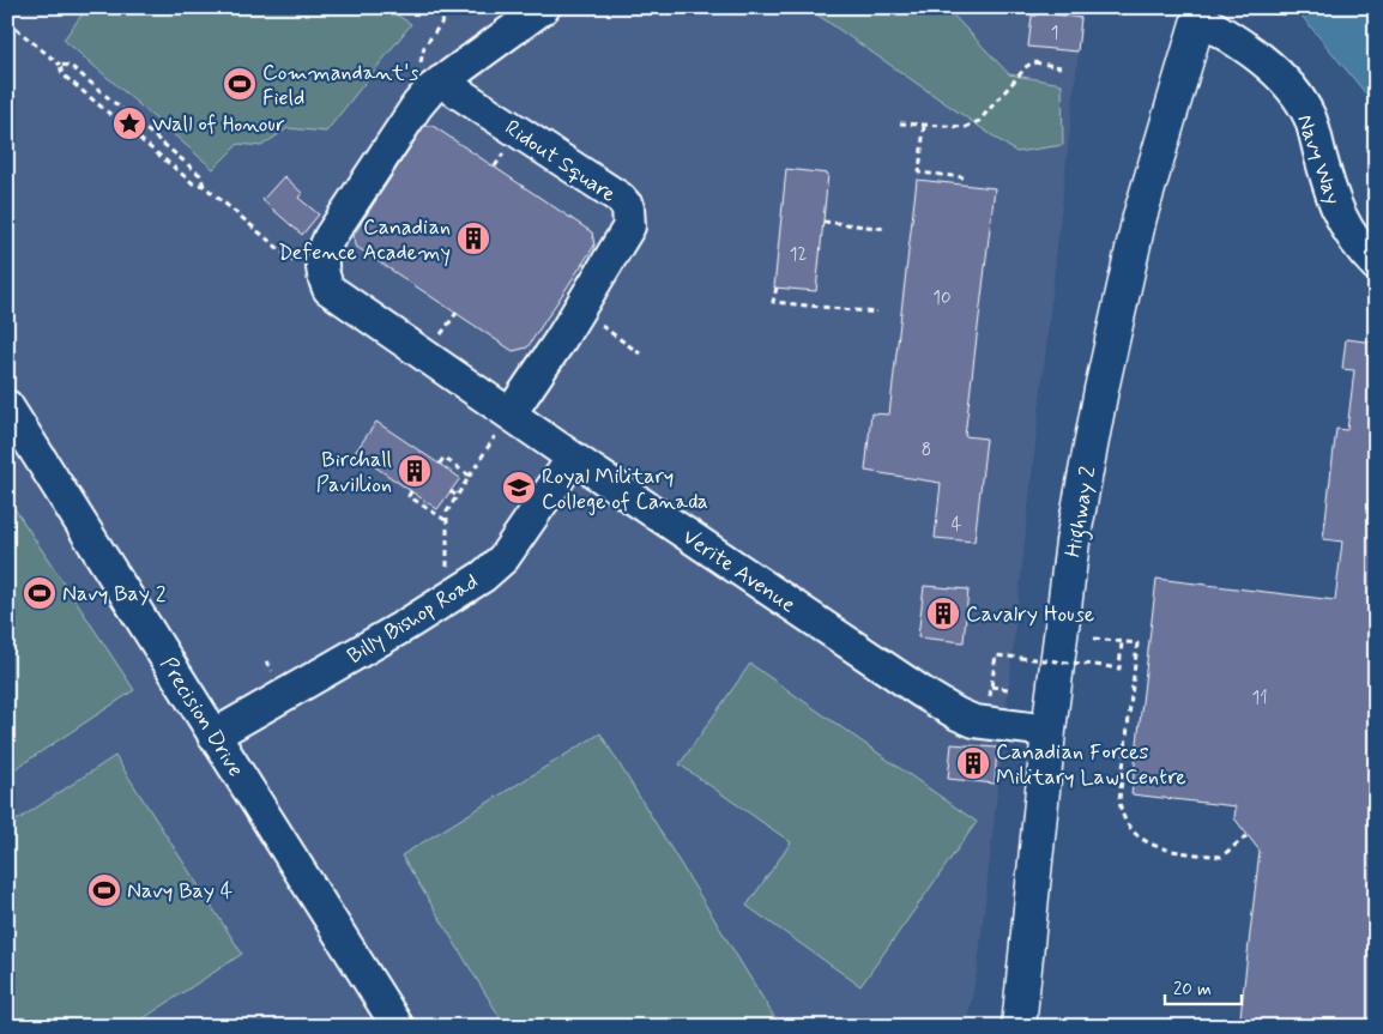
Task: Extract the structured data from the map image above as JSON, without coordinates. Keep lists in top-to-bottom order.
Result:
{
  "streets": {
    "main road": ["Highway 2"],
    "street": [
      "Navy Way",
      "Ridout Square",
      "Verite Avenue",
      "Billy Bishop Road",
      "Precision Drive"
    ]
  },
  "crossings": [
    ["Navy Way", "Highway 2"],
    ["Ridout Square", "Verite Avenue"],
    ["Highway 2", "Verite Avenue"],
    ["Verite Avenue", "Billy Bishop Road"],
    ["Billy Bishop Road", "Precision Drive"]
  ],
  "places": {
    "sports": ["Commandant's Field", "Navy Bay 2", "Navy Bay 4"],
    "place": ["Wall of Honour"],
    "building": [
      "Canadian Defence Academy",
      "Birchall Pavillion",
      "Cavalry House",
      "Canadian Forces Military Law Centre"
    ],
    "school or university": ["Royal Military College of Canada"]
  },
  "house_numbers": [
    "1",
    "12",
    "10",
    "8",
    "4",
    "11"
  ],
  "scale_bar": "20 m"
}
